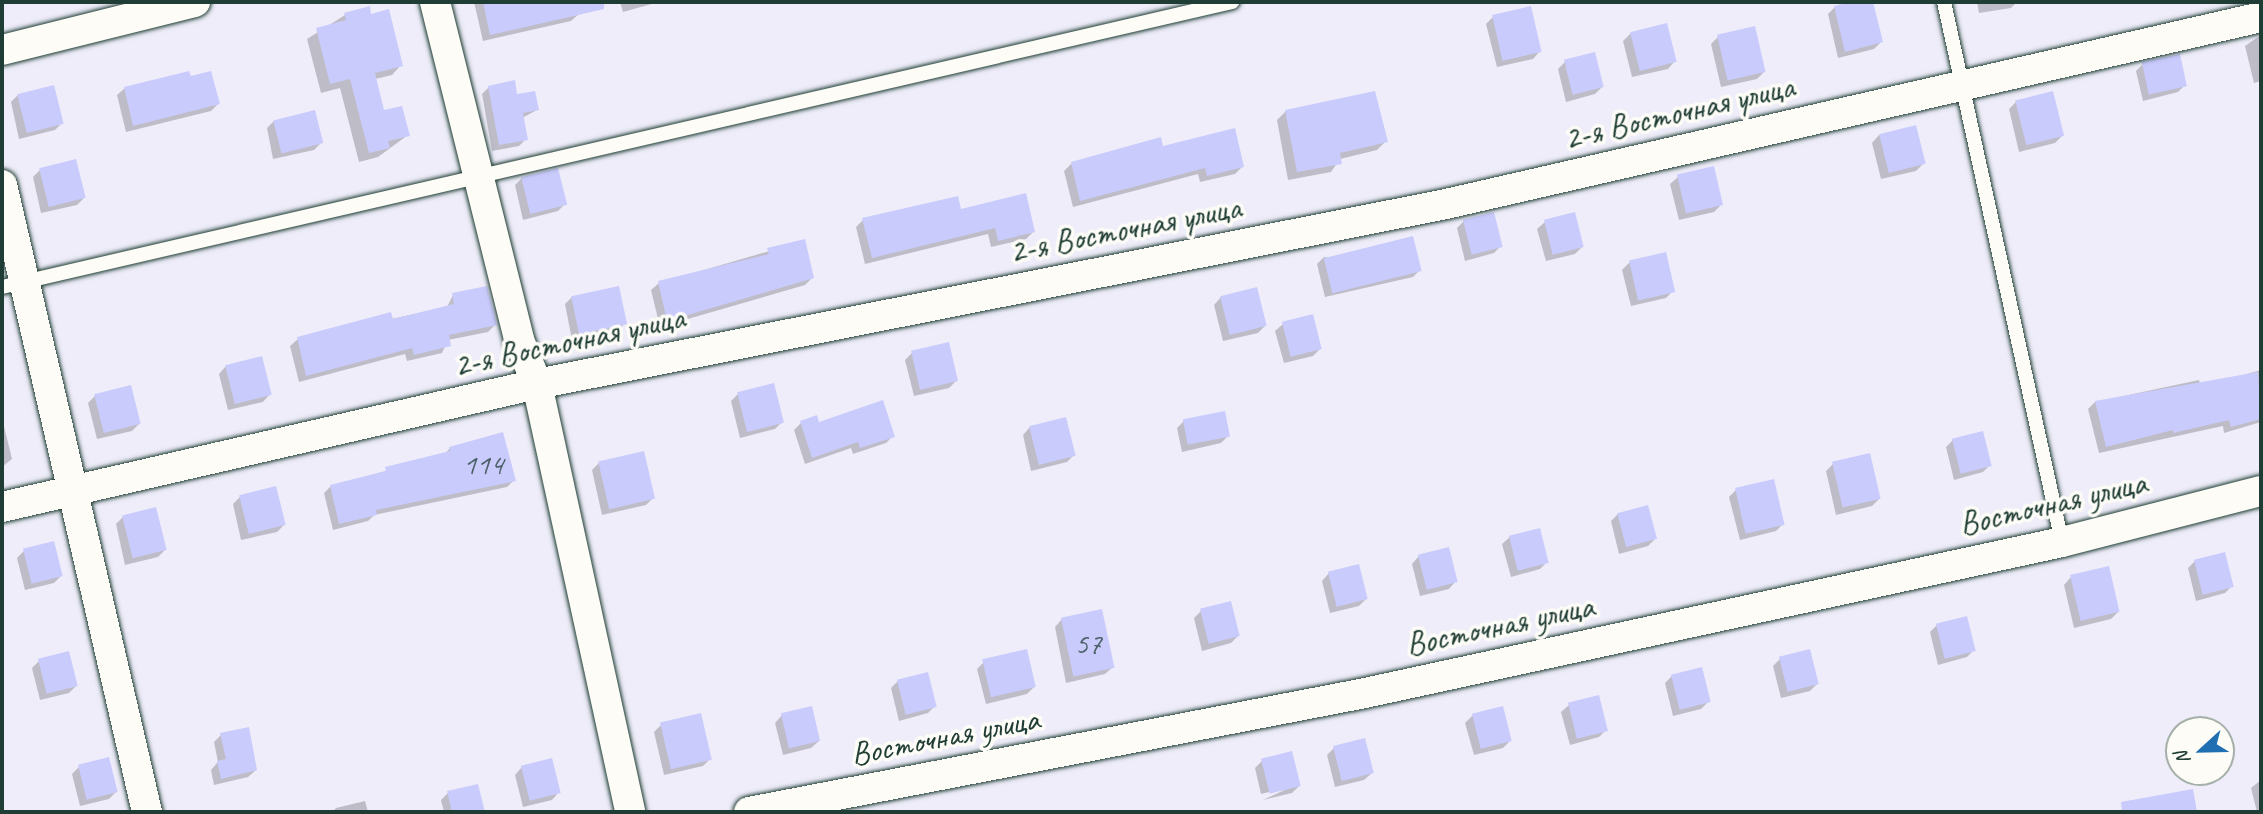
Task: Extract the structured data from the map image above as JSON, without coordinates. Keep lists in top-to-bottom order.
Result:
{
  "streets": {
    "street": ["2-я Восточная улица", "Восточная улица"]
  },
  "house_numbers": ["114", "57"],
  "north": "left"
}
